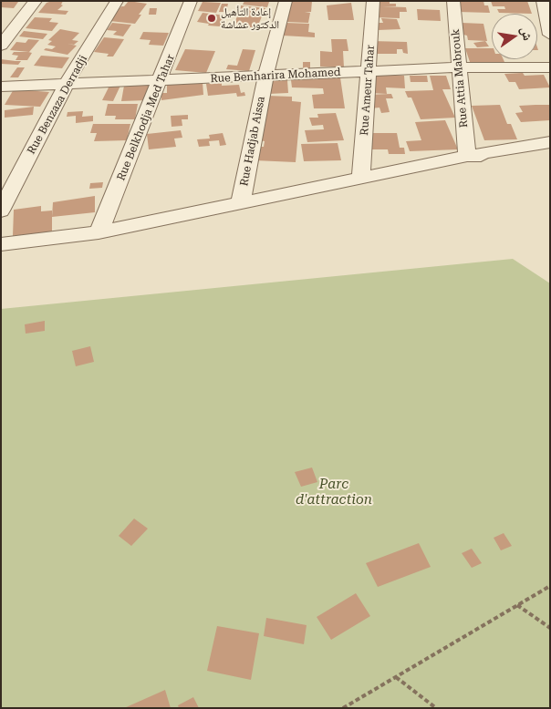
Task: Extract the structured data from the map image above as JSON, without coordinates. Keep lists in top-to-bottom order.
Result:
{
  "streets": {
    "street": [
      "Rue Benharira Mohamed",
      "Rue Attia Mabrouk",
      "Rue Ameur Tahar",
      "Rue Benzaza Derradji",
      "Rue Belkhodja Med Tahar",
      "Rue Hadjab Aissa"
    ]
  },
  "crossings": [
    ["Rue Benharira Mohamed", "Rue Attia Mabrouk"],
    ["Rue Benharira Mohamed", "Rue Ameur Tahar"],
    ["Rue Benharira Mohamed", "Rue Benzaza Derradji"],
    ["Rue Benharira Mohamed", "Rue Belkhodja Med Tahar"],
    ["Rue Benharira Mohamed", "Rue Hadjab Aissa"]
  ],
  "parks": ["Parc d'attraction"],
  "places": ["إعادة التأهيل الدكتور عشاشة"],
  "north": "right"
}
